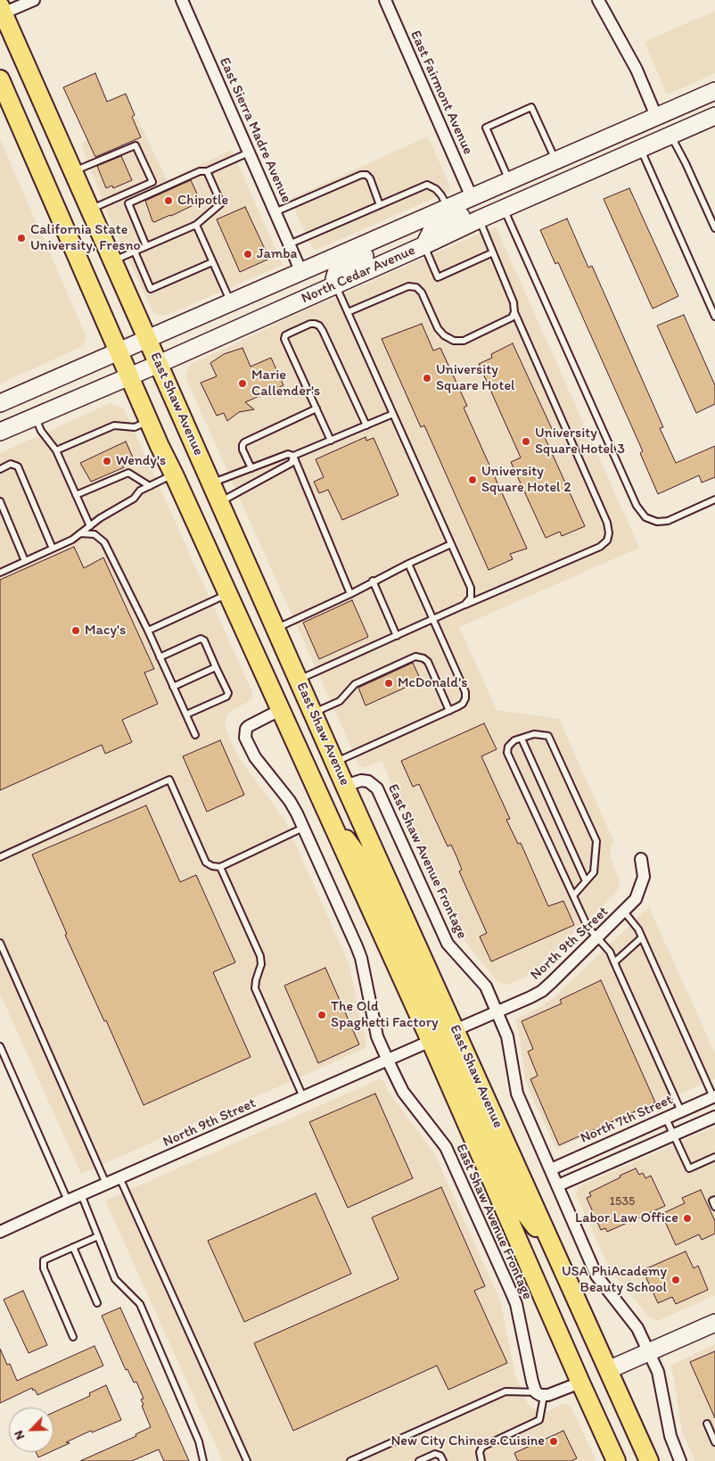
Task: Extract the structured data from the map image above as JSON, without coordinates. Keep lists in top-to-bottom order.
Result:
{
  "streets": {
    "main road": ["North Cedar Avenue", "East Shaw Avenue"],
    "street": [
      "East Fairmont Avenue",
      "East Sierra Madre Avenue",
      "East Shaw Avenue Frontage",
      "North 9th Street",
      "North 7th Street"
    ]
  },
  "crossings": [
    ["East Fairmont Avenue", "North Cedar Avenue"],
    ["East Sierra Madre Avenue", "North Cedar Avenue"],
    ["North Cedar Avenue", "East Shaw Avenue"],
    ["East Shaw Avenue", "East Shaw Avenue Frontage"],
    ["East Shaw Avenue", "North 9th Street"],
    ["East Shaw Avenue Frontage", "North 9th Street"],
    ["East Shaw Avenue Frontage", "North 7th Street"]
  ],
  "places": [
    "Chipotle",
    "California State University, Fresno",
    "Jamba",
    "University Square Hotel",
    "Marie Callender's",
    "University Square Hotel 3",
    "Wendy's",
    "University Square Hotel 2",
    "Macy's",
    "McDonald's",
    "The Old Spaghetti Factory",
    "Labor Law Office",
    "USA PhiAcademy Beauty School",
    "New City Chinese Cuisine"
  ],
  "house_numbers": ["1535"],
  "north": "bottom left"
}
